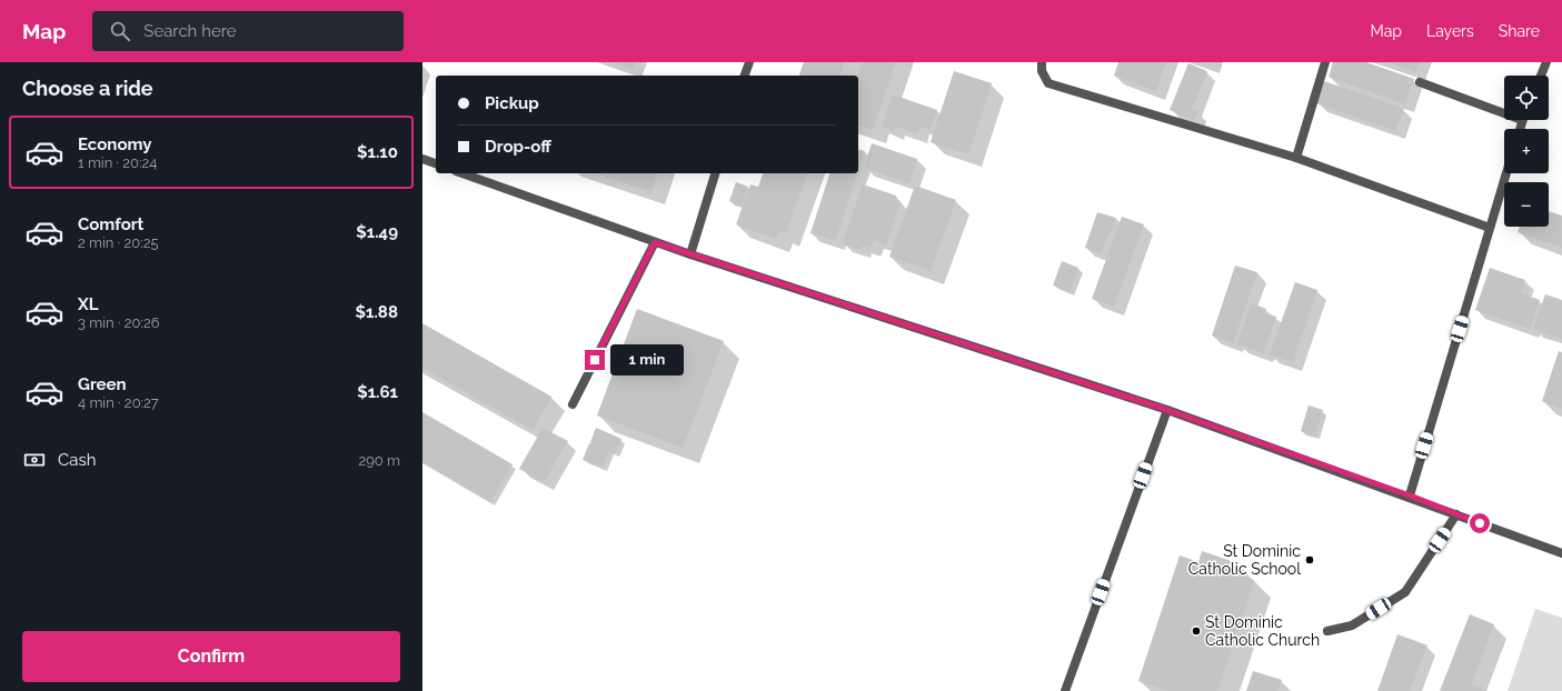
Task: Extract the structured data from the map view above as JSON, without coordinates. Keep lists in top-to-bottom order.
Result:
{
  "places": ["St Dominic Catholic School", "St Dominic Catholic Church"],
  "page": {
    "header": "Map",
    "search": "Search here",
    "nav": ["Map", "Layers", "Share"],
    "heading": "Choose a ride",
    "map_buttons": ["+", "−"],
    "banner": ["Pickup", "Drop-off"],
    "list": [
      {
        "name": "Economy",
        "note": "1 min · 20:24",
        "value": "$1.10"
      },
      {
        "name": "Comfort",
        "note": "2 min · 20:25",
        "value": "$1.49"
      },
      {
        "name": "XL",
        "note": "3 min · 20:26",
        "value": "$1.88"
      },
      {
        "name": "Green",
        "note": "4 min · 20:27",
        "value": "$1.61"
      }
    ],
    "bubble": "1 min",
    "pay": ["Cash", "290 m"],
    "buttons": "Confirm"
  }
}
